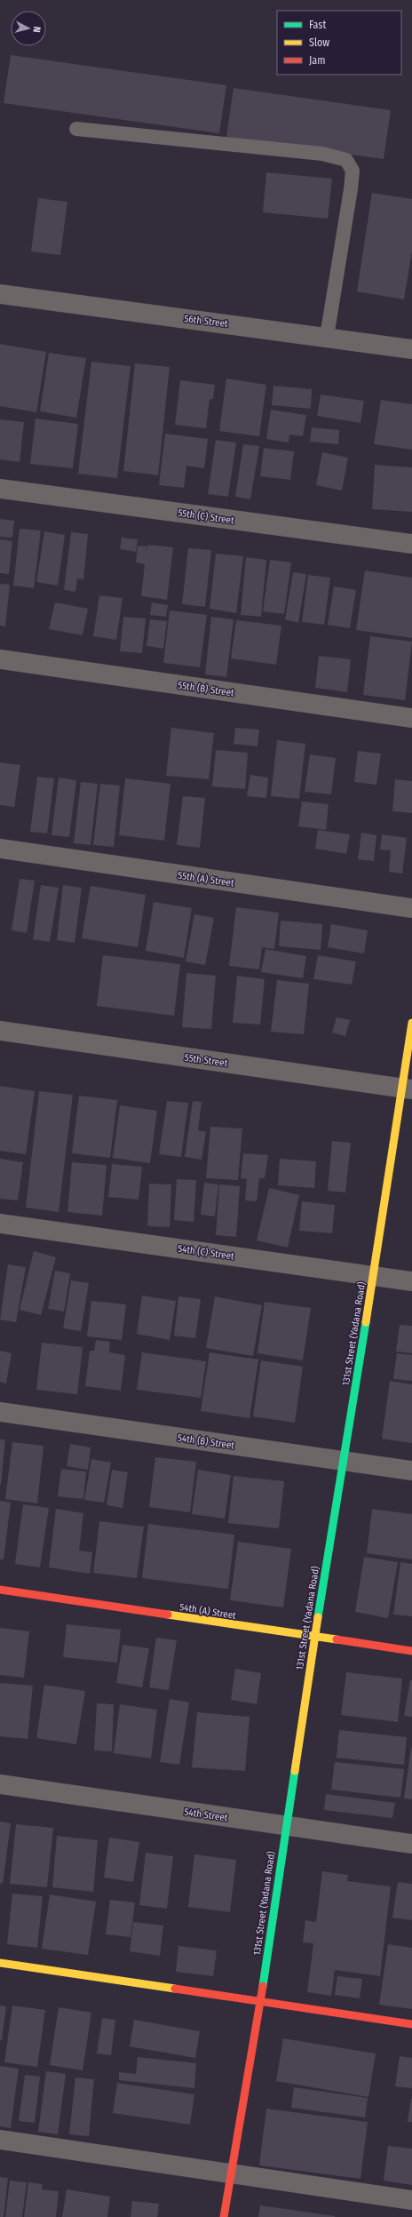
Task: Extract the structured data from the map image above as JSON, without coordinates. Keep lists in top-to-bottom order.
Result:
{
  "streets": {
    "street": [
      "56th Street",
      "55th (C) Street",
      "55th (B) Street",
      "55th (A) Street",
      "55th Street",
      "54th (C) Street",
      "131st Street (Yadana Road)",
      "54th (B) Street",
      "54th (A) Street",
      "54th Street"
    ]
  },
  "crossings": [
    ["55th Street", "131st Street (Yadana Road)"],
    ["54th (C) Street", "131st Street (Yadana Road)"],
    ["131st Street (Yadana Road)", "54th (B) Street"],
    ["131st Street (Yadana Road)", "54th (A) Street"],
    ["131st Street (Yadana Road)", "54th Street"]
  ],
  "legend": ["Fast", "Slow", "Jam"],
  "north": "right"
}
